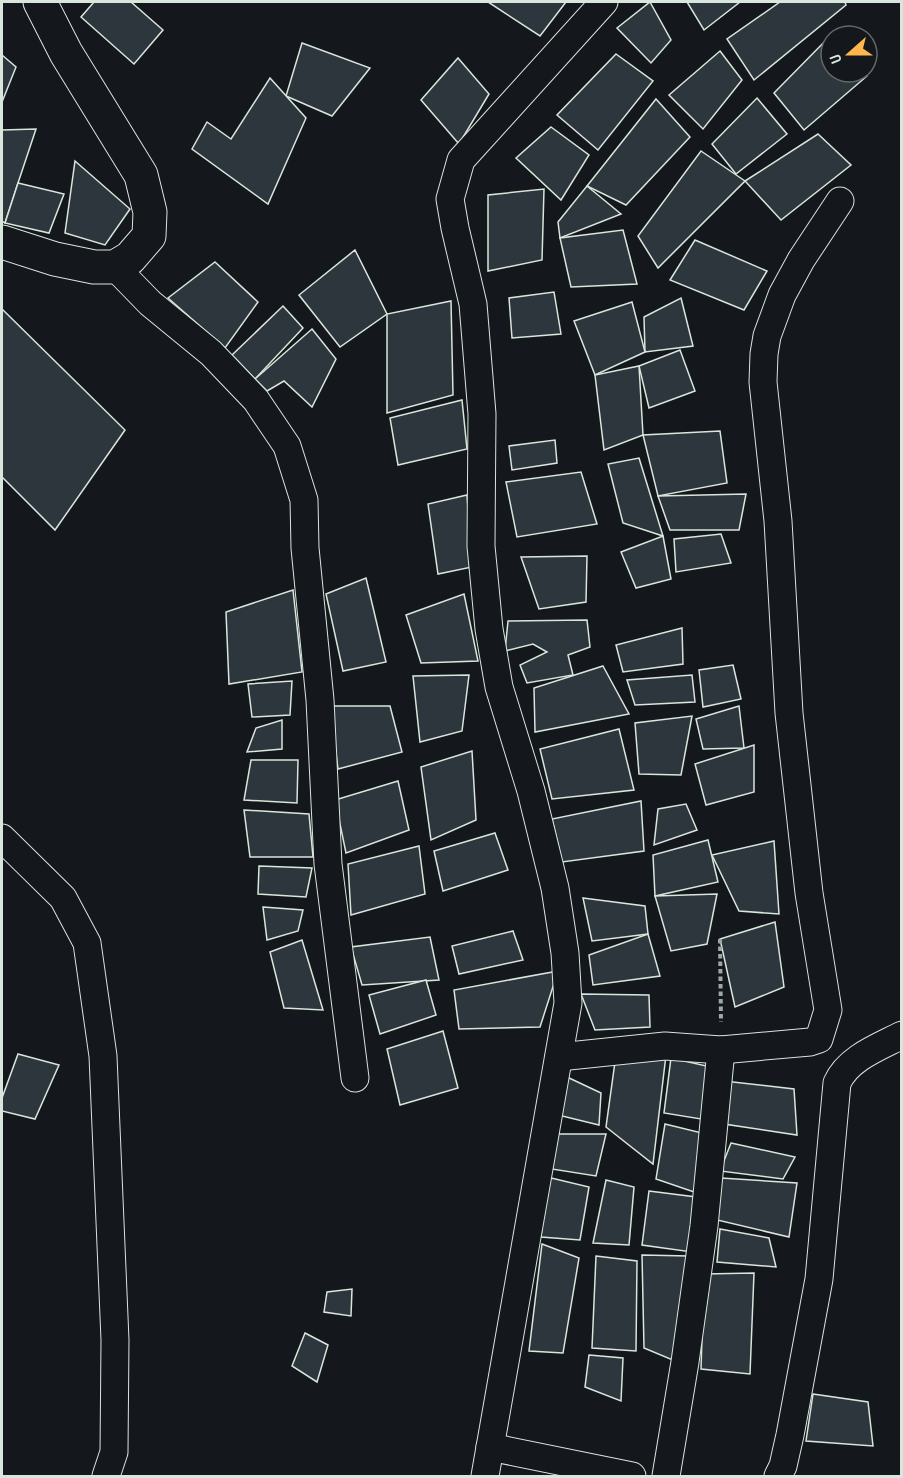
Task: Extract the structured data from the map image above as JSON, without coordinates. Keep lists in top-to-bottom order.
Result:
{
  "north": "left"
}
